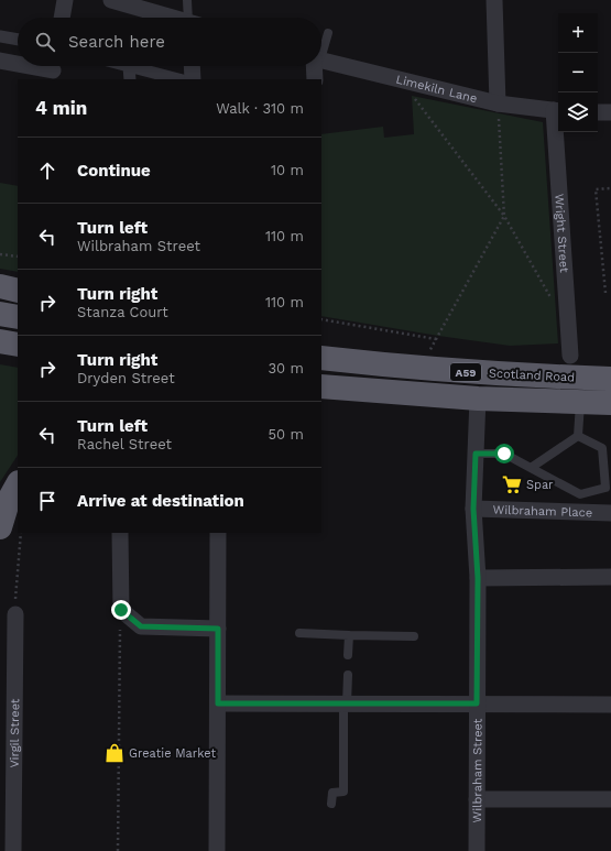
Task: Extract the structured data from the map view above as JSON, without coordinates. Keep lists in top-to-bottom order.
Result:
{
  "streets": {
    "highway": ["A59", "Scotland Road"],
    "street": [
      "Limekiln Lane",
      "Wright Street",
      "Wilbraham Place",
      "Virgil Street",
      "Wilbraham Street"
    ]
  },
  "crossings": [
    ["Limekiln Lane", "Wright Street"],
    ["Scotland Road", "Wilbraham Street"],
    ["Wilbraham Place", "Wilbraham Street"]
  ],
  "places": {
    "supermarket": ["Spar"],
    "shop": ["Greatie Market"]
  },
  "page": {
    "map_buttons": ["+", "−"],
    "search": "Search here",
    "heading": ["4 min", "Walk · 310 m"],
    "list": [
      ["Continue", "10 m"],
      ["Turn left", "Wilbraham Street", "110 m"],
      ["Turn right", "Stanza Court", "110 m"],
      ["Turn right", "Dryden Street", "30 m"],
      ["Turn left", "Rachel Street", "50 m"],
      "Arrive at destination"
    ]
  }
}
